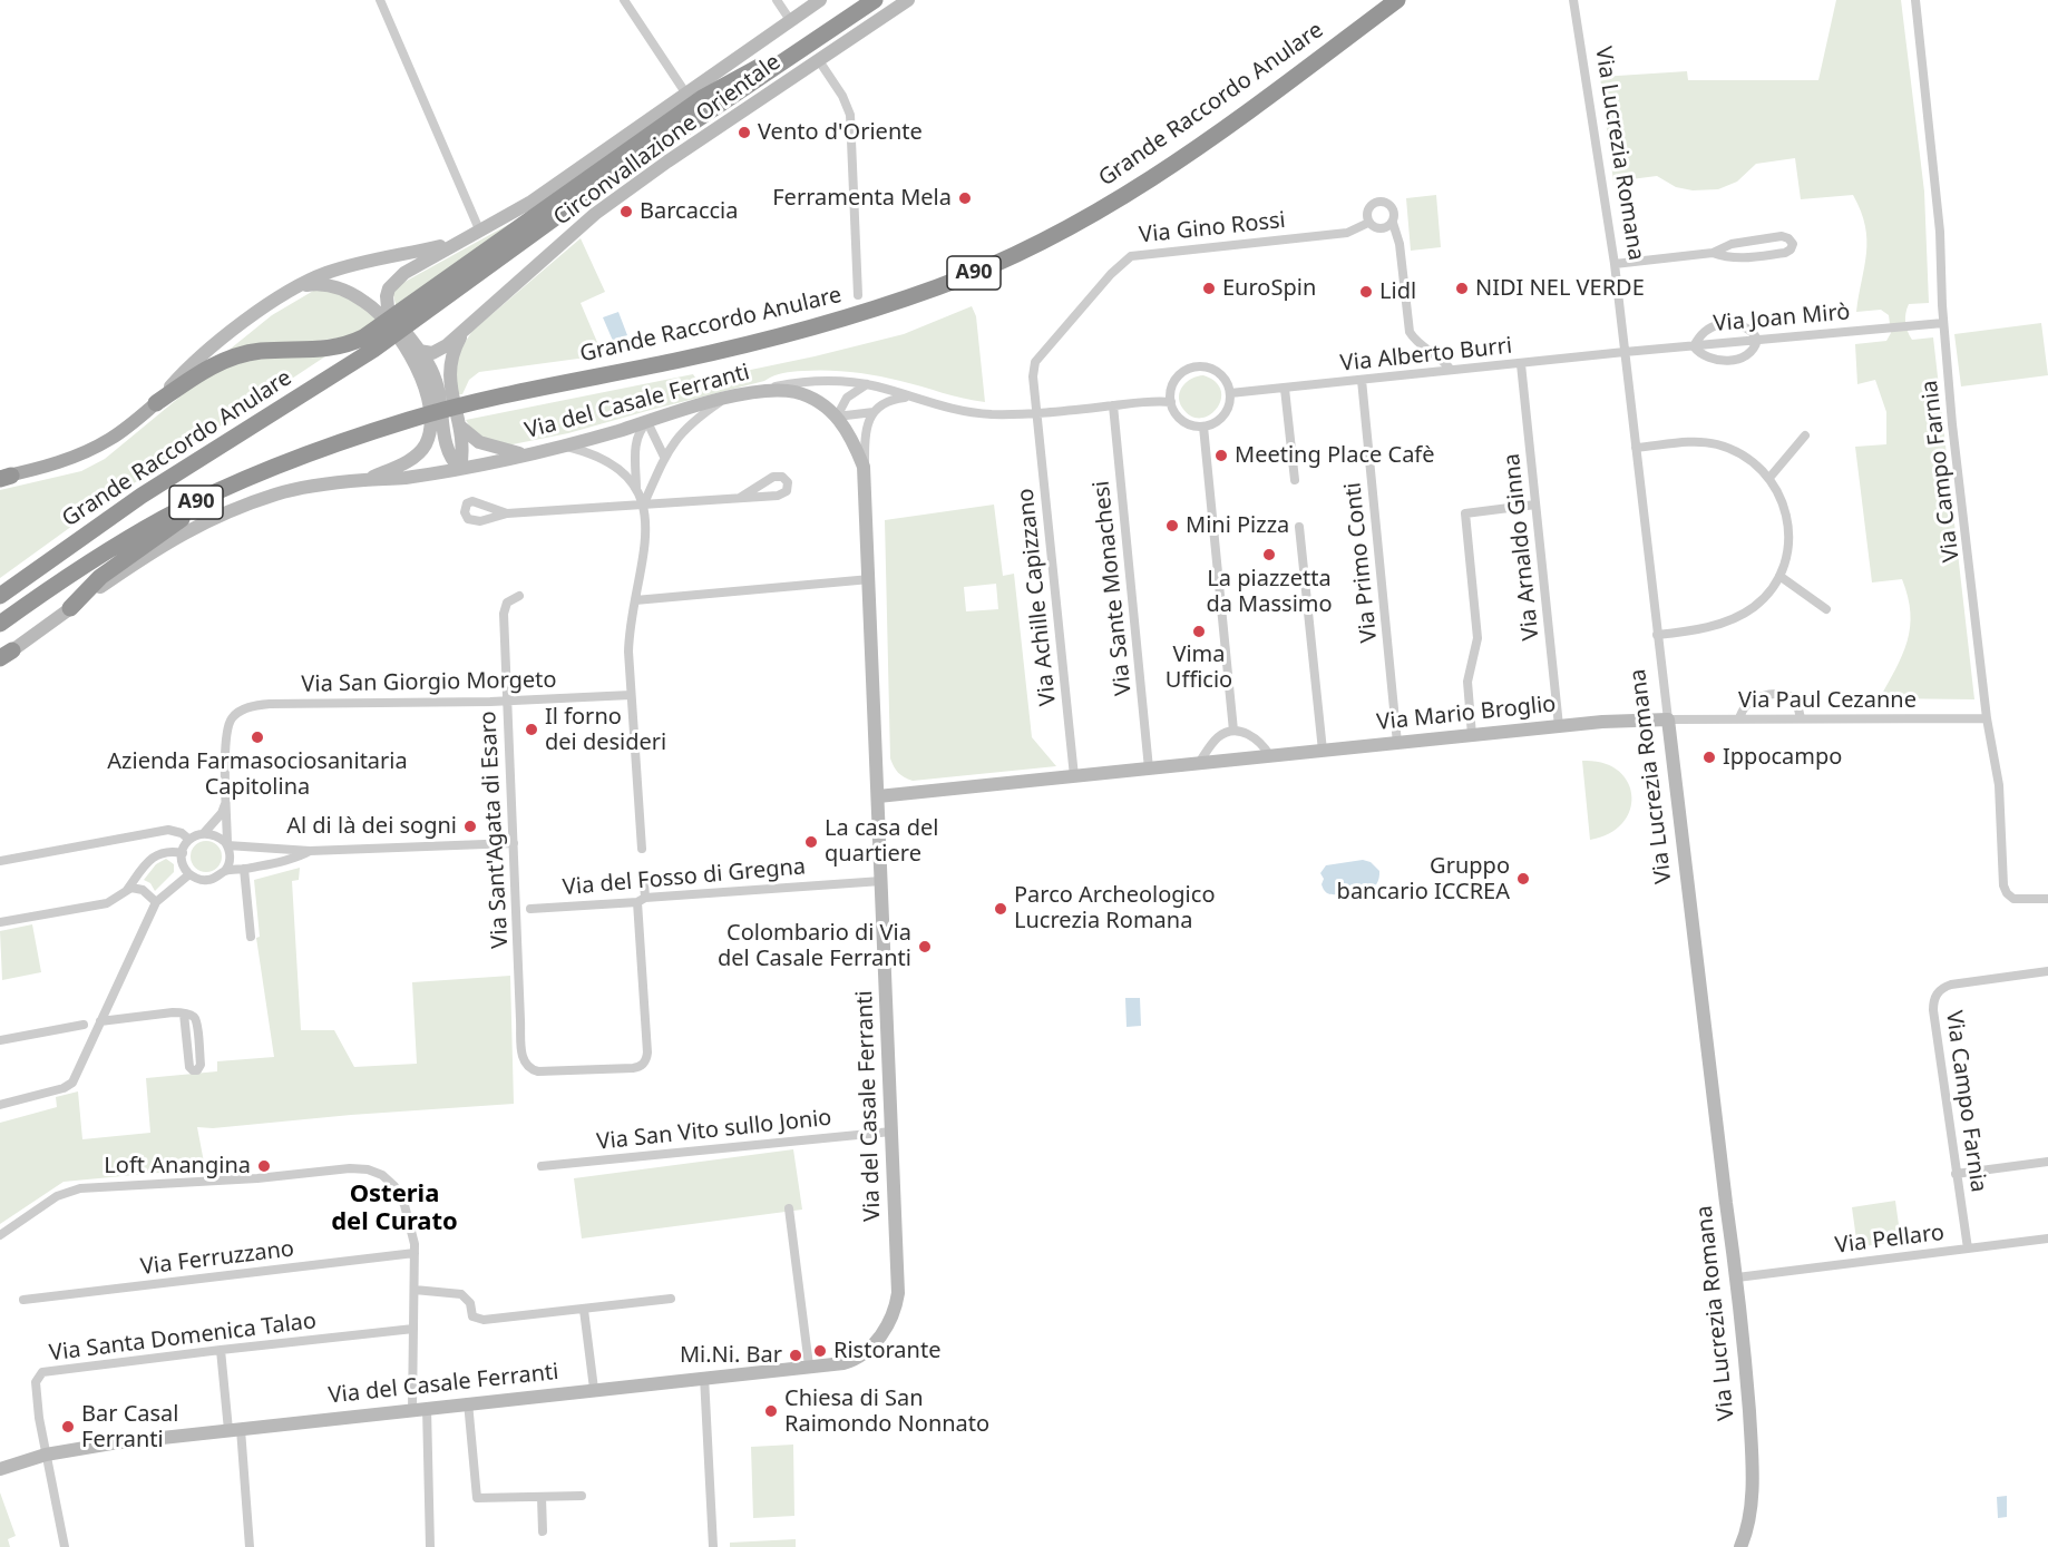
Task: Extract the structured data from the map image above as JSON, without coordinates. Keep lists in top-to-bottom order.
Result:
{
  "streets": {
    "highway": ["Grande Raccordo Anulare", "A90"],
    "street": [
      "Circonvallazione Orientale",
      "Via Lucrezia Romana",
      "Via Gino Rossi",
      "Via Joan Mirò",
      "Via Alberto Burri",
      "Via del Casale Ferranti",
      "Via Campo Farnia",
      "Via Arnaldo Ginna",
      "Via Primo Conti",
      "Via Sante Monachesi",
      "Via Achille Capizzano",
      "Via San Giorgio Morgeto",
      "Via Paul Cezanne",
      "Via Mario Broglio",
      "Via Sant'Agata di Esaro",
      "Via del Fosso di Gregna",
      "Via San Vito sullo Jonio",
      "Via Pellaro",
      "Via Ferruzzano",
      "Via Santa Domenica Talao"
    ]
  },
  "crossings": [
    ["Via Lucrezia Romana", "Via Joan Mirò"],
    ["Via Lucrezia Romana", "Via Alberto Burri"],
    ["Via Lucrezia Romana", "Via Paul Cezanne"],
    ["Via Lucrezia Romana", "Via Mario Broglio"],
    ["Via Lucrezia Romana", "Via Pellaro"],
    ["Via Gino Rossi", "Via Achille Capizzano"],
    ["Via Joan Mirò", "Via Alberto Burri"],
    ["Via Joan Mirò", "Via Campo Farnia"],
    ["Via Alberto Burri", "Via Arnaldo Ginna"],
    ["Via Alberto Burri", "Via Primo Conti"],
    ["Via del Casale Ferranti", "Via Mario Broglio"],
    ["Via del Casale Ferranti", "Via del Fosso di Gregna"],
    ["Via del Casale Ferranti", "Via San Vito sullo Jonio"],
    ["Via del Casale Ferranti", "Via Santa Domenica Talao"],
    ["Via Campo Farnia", "Via Paul Cezanne"],
    ["Via Campo Farnia", "Via Pellaro"],
    ["Via Arnaldo Ginna", "Via Mario Broglio"],
    ["Via Primo Conti", "Via Mario Broglio"],
    ["Via Sante Monachesi", "Via Mario Broglio"],
    ["Via Achille Capizzano", "Via Mario Broglio"],
    ["Via San Giorgio Morgeto", "Via Sant'Agata di Esaro"],
    ["Via Paul Cezanne", "Via Mario Broglio"],
    ["Via Sant'Agata di Esaro", "Via del Fosso di Gregna"]
  ],
  "districts": ["Osteria del Curato"],
  "places": [
    "Vento d'Oriente",
    "Ferramenta Mela",
    "Barcaccia",
    "EuroSpin",
    "NIDI NEL VERDE",
    "Lidl",
    "Meeting Place Cafè",
    "Mini Pizza",
    "La piazzetta da Massimo",
    "Vima Ufficio",
    "Il forno dei desideri",
    "Azienda Farmasociosanitaria Capitolina",
    "Ippocampo",
    "Al di là dei sogni",
    "La casa del quartiere",
    "Gruppo bancario ICCREA",
    "Parco Archeologico Lucrezia Romana",
    "Colombario di Via del Casale Ferranti",
    "Loft Anangina",
    "Ristorante",
    "Mi.Ni. Bar",
    "Chiesa di San Raimondo Nonnato",
    "Bar Casal Ferranti"
  ]
}
